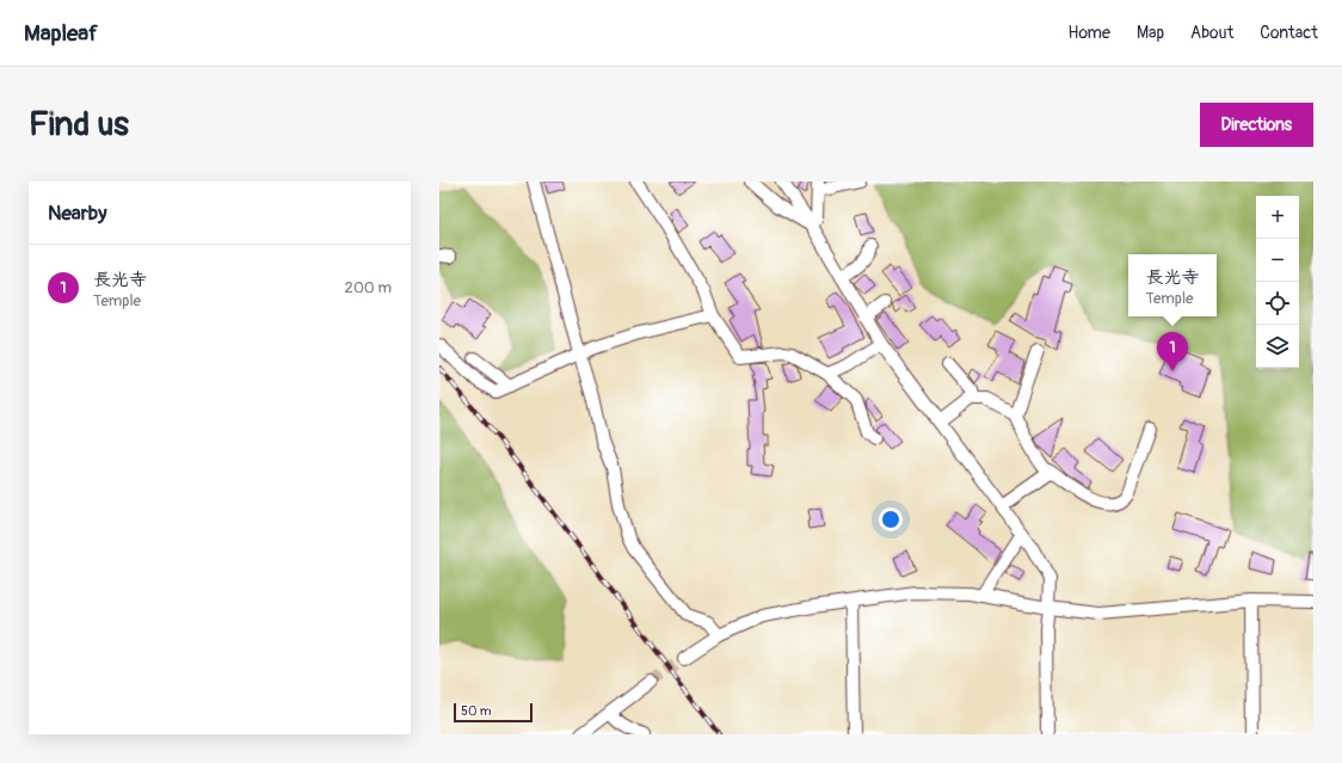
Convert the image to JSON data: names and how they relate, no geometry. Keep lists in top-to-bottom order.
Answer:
{
  "scale_bar": "50 m",
  "page": {
    "header": "Mapleaf",
    "nav": [
      "Home",
      "Map",
      "About",
      "Contact"
    ],
    "buttons": "Directions",
    "title": "Find us",
    "heading": "Nearby",
    "map_buttons": ["+", "−"],
    "list": [
      {
        "mark": "1",
        "name": "長光寺",
        "note": "Temple",
        "value": "200 m"
      }
    ],
    "popup": ["長光寺", "Temple"],
    "pins": "1",
    "scale": "50 m"
  }
}
